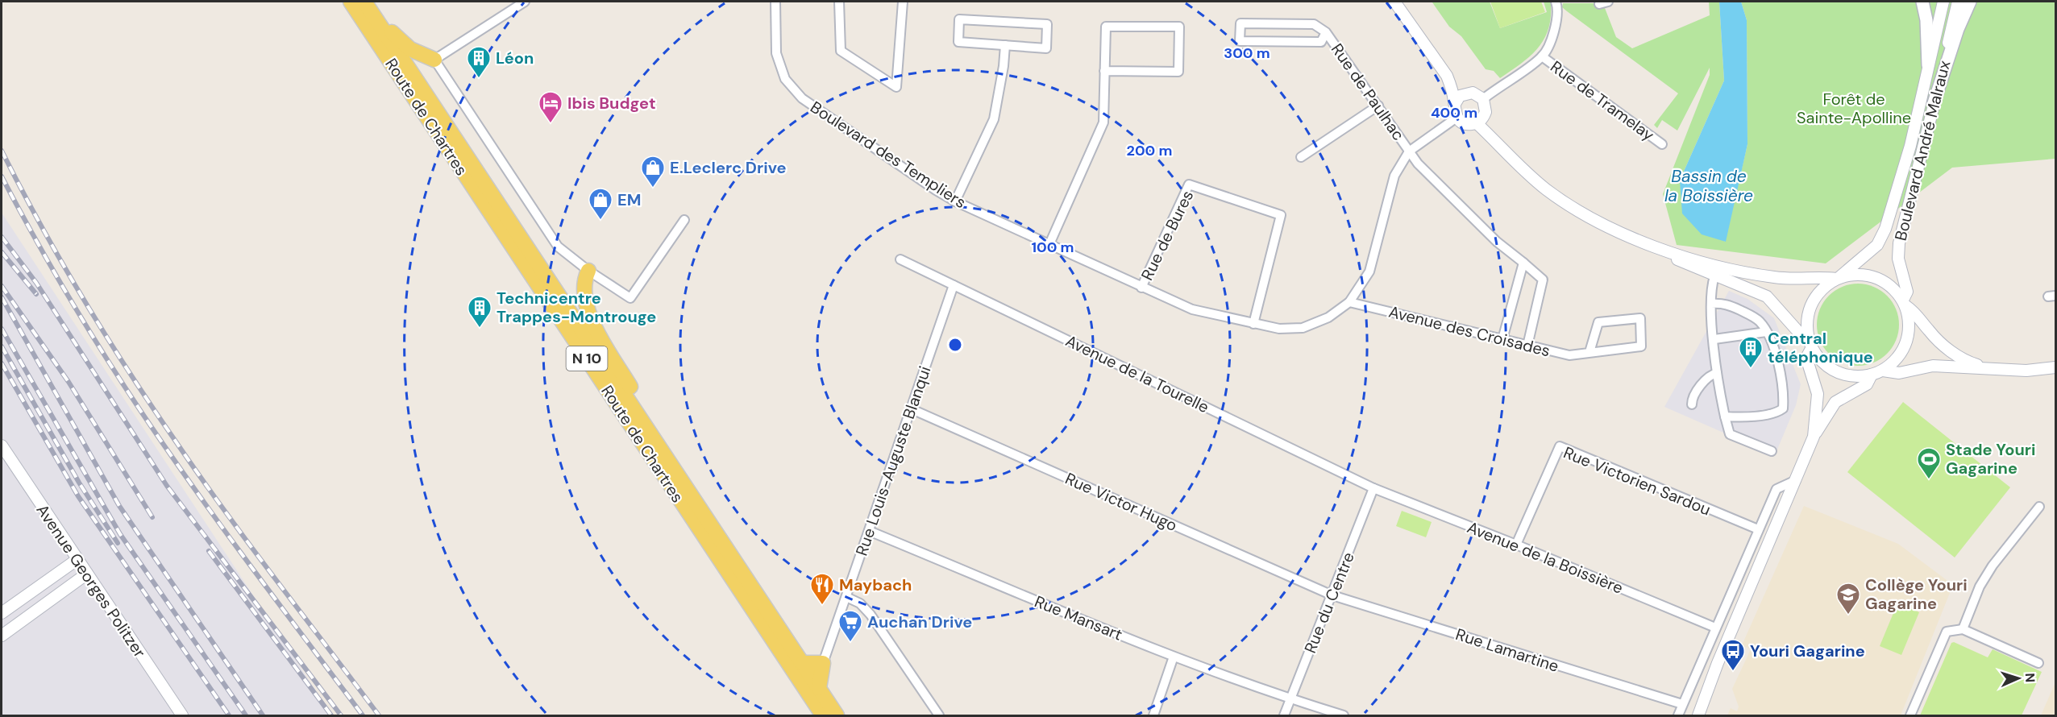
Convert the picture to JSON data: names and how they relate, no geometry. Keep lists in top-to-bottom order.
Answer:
{
  "streets": {
    "main road": ["Route de Chartres", "N 10"],
    "street": [
      "Rue de Paulhac",
      "Rue de Tramelay",
      "Boulevard André Malraux",
      "Boulevard des Templiers",
      "Rue de Bures",
      "Avenue des Croisades",
      "Avenue de la Tourelle",
      "Rue Louis-Auguste Blanqui",
      "Rue Victorien Sardou",
      "Rue Victor Hugo",
      "Avenue de la Boissière",
      "Avenue Georges Politzer",
      "Rue du Centre",
      "Rue Mansart",
      "Rue Lamartine"
    ]
  },
  "crossings": [
    ["Rue de Paulhac", "Boulevard des Templiers"],
    ["Rue de Paulhac", "Avenue des Croisades"],
    ["Boulevard des Templiers", "Rue de Bures"],
    ["Boulevard des Templiers", "Avenue des Croisades"],
    ["Avenue de la Tourelle", "Rue Louis-Auguste Blanqui"],
    ["Avenue de la Tourelle", "Avenue de la Boissière"],
    ["Avenue de la Tourelle", "Rue du Centre"],
    ["Rue Louis-Auguste Blanqui", "Rue Victor Hugo"],
    ["Rue Louis-Auguste Blanqui", "Rue Mansart"],
    ["Rue Victorien Sardou", "Avenue de la Boissière"],
    ["Rue Victor Hugo", "Rue du Centre"],
    ["Rue Victor Hugo", "Rue Lamartine"],
    ["Avenue de la Boissière", "Rue du Centre"],
    ["Rue du Centre", "Rue Mansart"],
    ["Rue du Centre", "Rue Lamartine"]
  ],
  "water": ["Bassin de la Boissière"],
  "parks": ["Forêt de Sainte-Apolline"],
  "places": {
    "building": ["Léon", "Technicentre Trappes-Montrouge", "Central téléphonique"],
    "hotel": ["Ibis Budget"],
    "shop": ["E.Leclerc Drive", "EM"],
    "sports": ["Stade Youri Gagarine"],
    "restaurant": ["Maybach"],
    "school or university": ["Collège Youri Gagarine"],
    "supermarket": ["Auchan Drive"],
    "bus stop": ["Youri Gagarine"]
  },
  "north": "right",
  "rings": [
    "300 m",
    "400 m",
    "200 m",
    "100 m"
  ]
}
